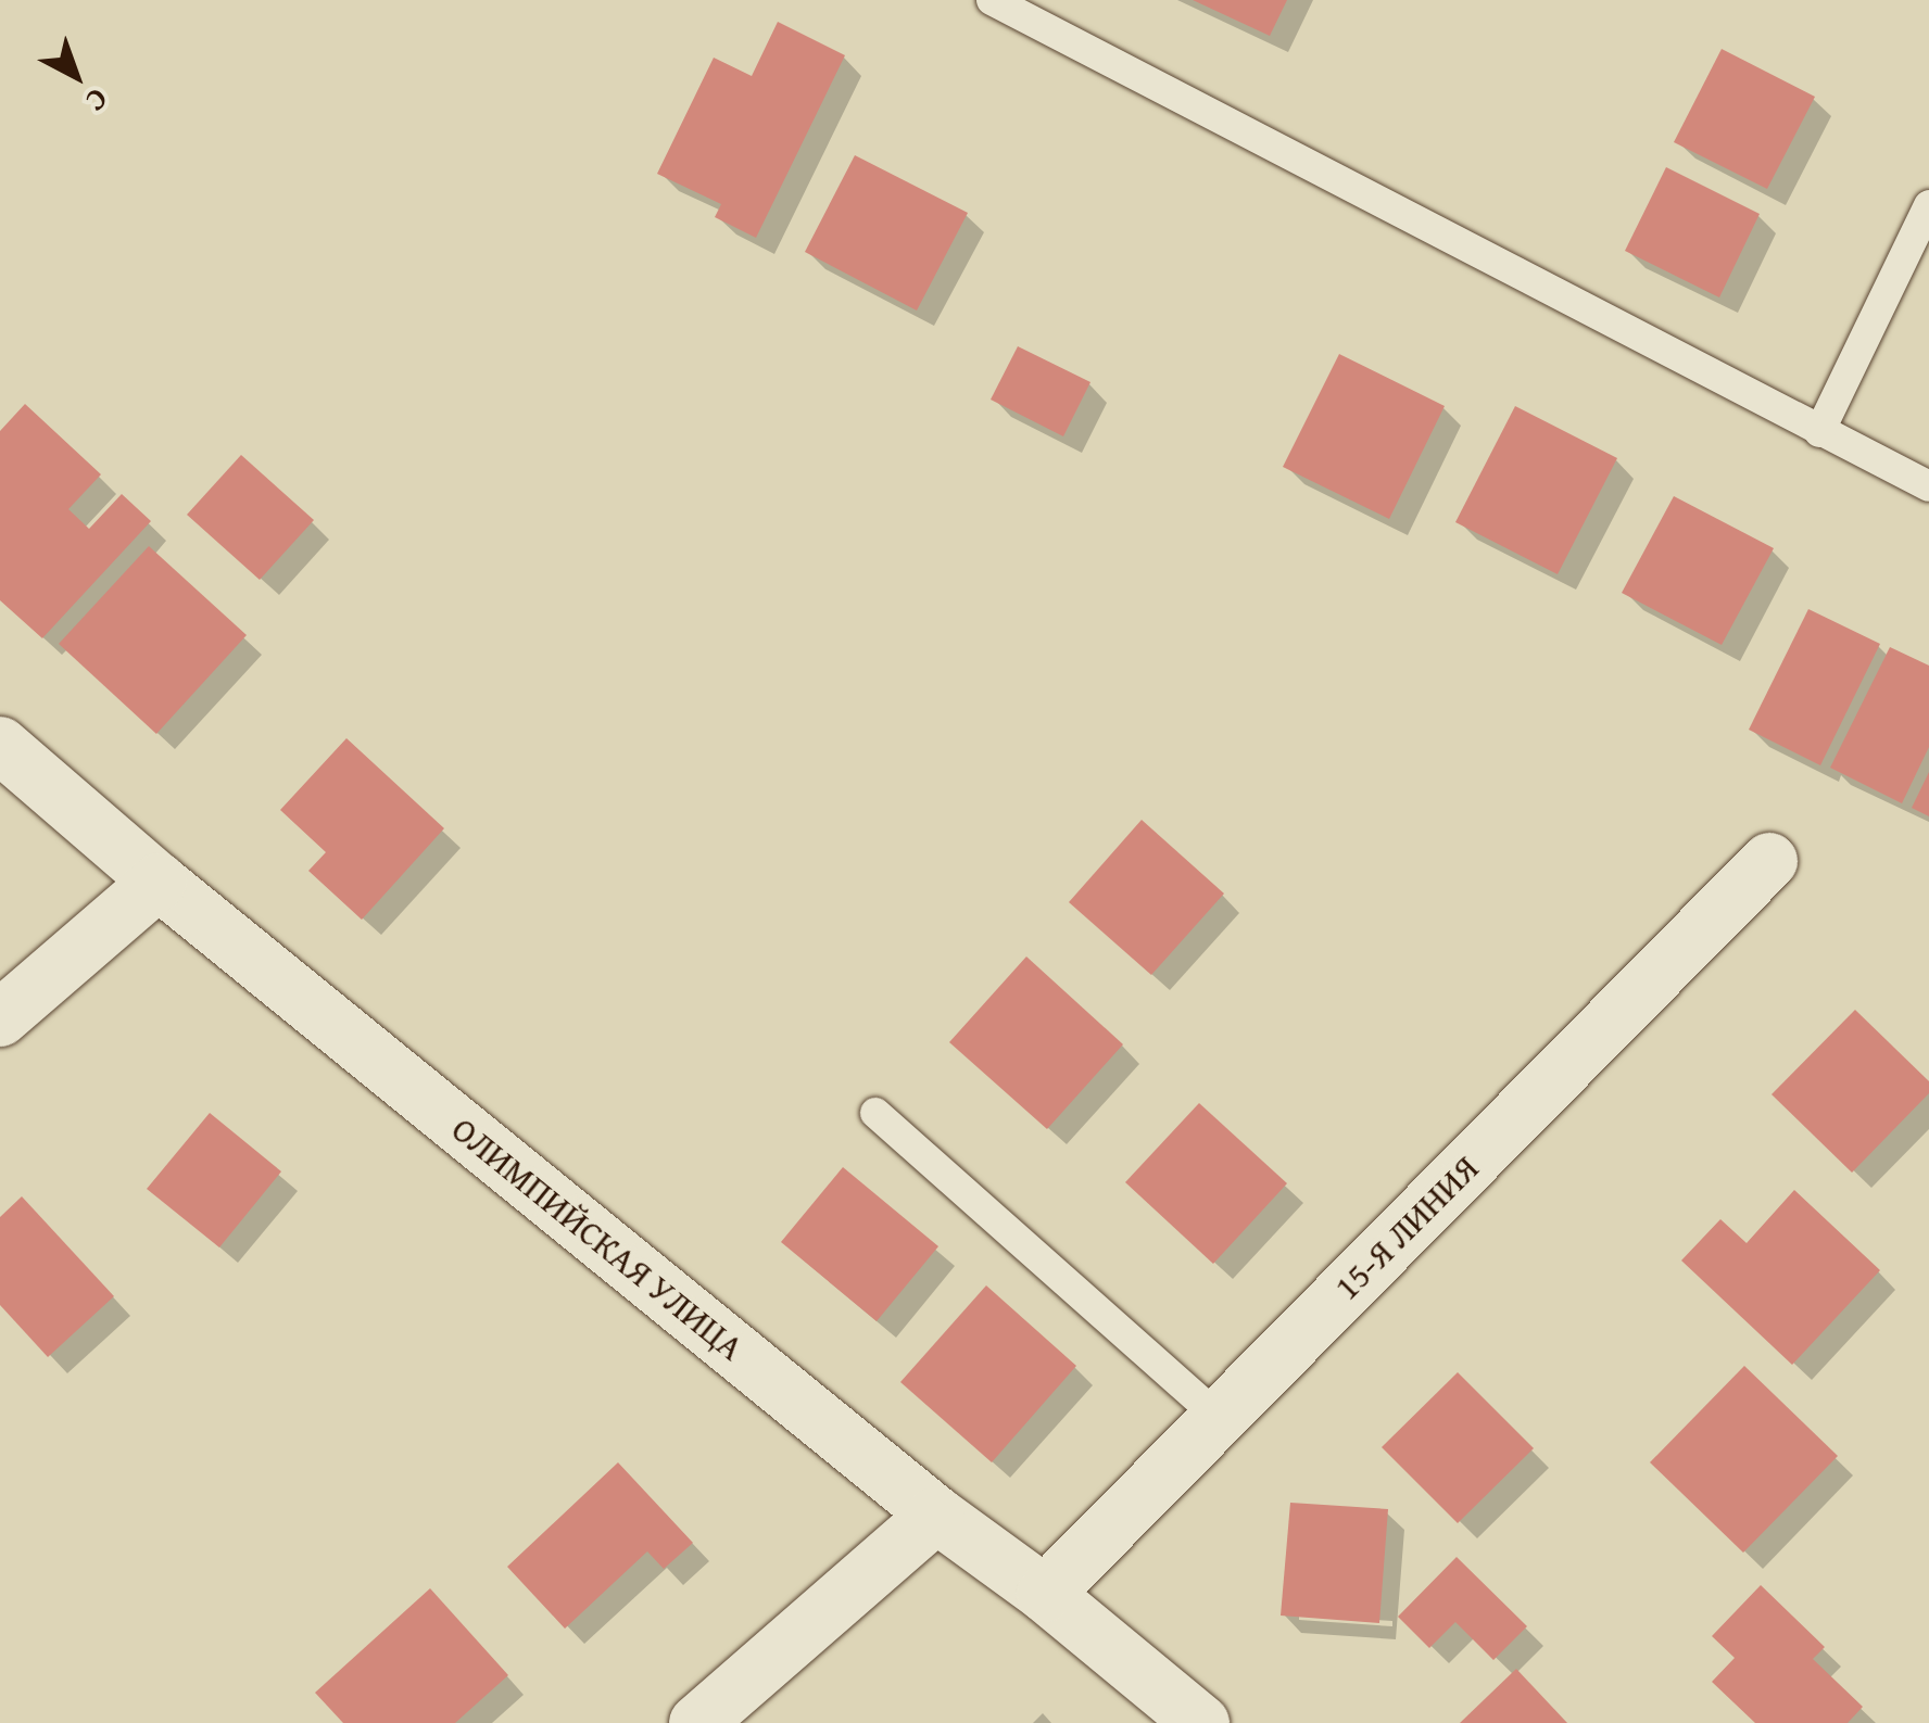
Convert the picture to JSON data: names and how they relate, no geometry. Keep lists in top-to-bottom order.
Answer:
{
  "streets": {
    "street": ["15-Я ЛИНИЯ", "ОЛИМПИЙСКАЯ УЛИЦА"]
  },
  "crossings": [
    ["15-Я ЛИНИЯ", "ОЛИМПИЙСКАЯ УЛИЦА"]
  ],
  "north": "bottom right"
}
